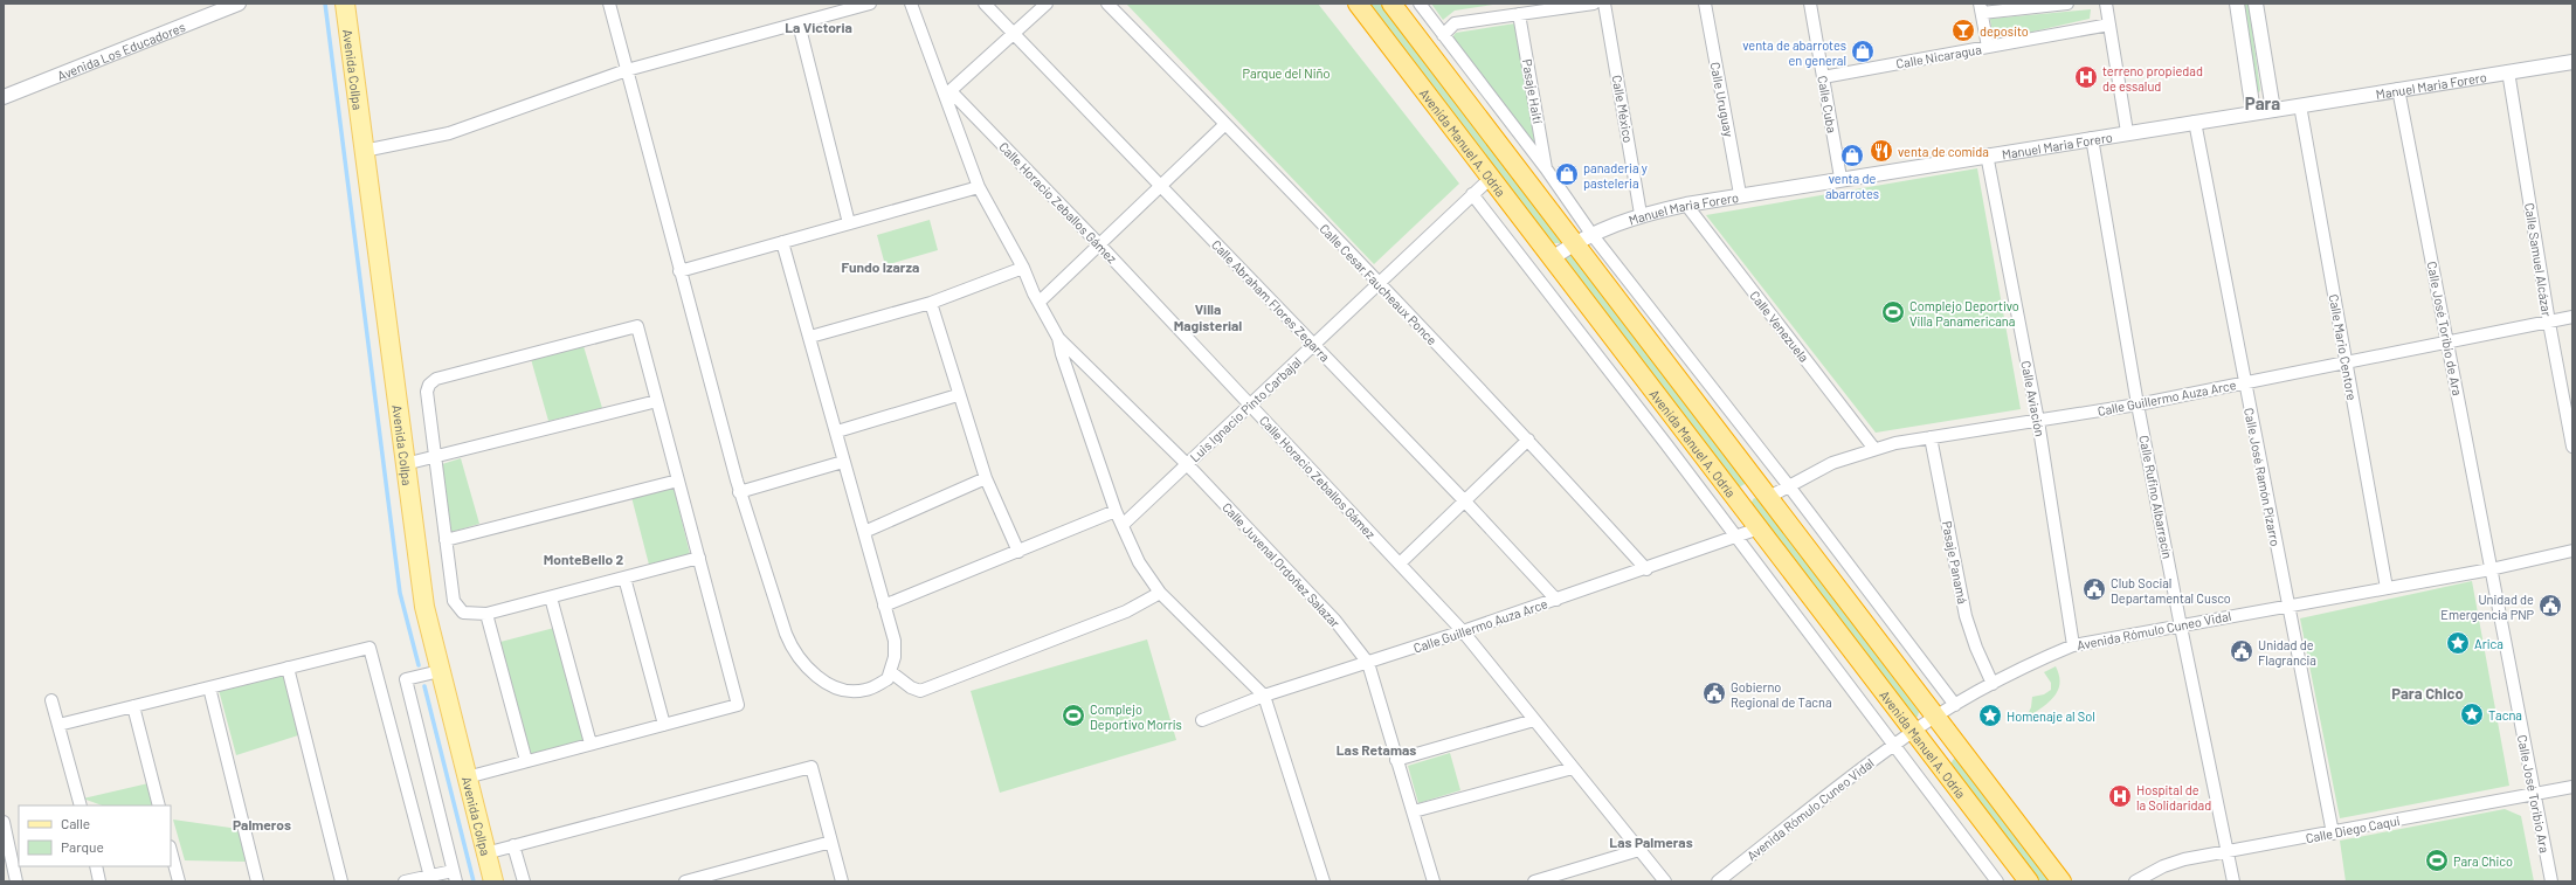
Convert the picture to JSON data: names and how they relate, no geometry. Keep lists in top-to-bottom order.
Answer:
{
  "streets": {
    "highway": ["Avenida Manuel A. Odría"],
    "main road": ["Avenida Collpa"],
    "street": [
      "Avenida Los Educadores",
      "Calle Nicaragua",
      "Manuel Maria Forero",
      "Pasaje Haití",
      "Calle Uruguay",
      "Calle Cuba",
      "Calle México",
      "Calle Horacio Zeballos Gámez",
      "Calle Samuel Alcázar",
      "Calle Cesar Faucheaux Ponce",
      "Calle Abraham Flores Zegarra",
      "Calle Venezuela",
      "Calle José Toribio de Ara",
      "Calle Mario Centore",
      "Calle Guillermo Auza Arce",
      "Calle Aviación",
      "Luis Ignacio Pinto Carbajal",
      "Calle José Ramón Pizarro",
      "Calle Rufino Albarracín",
      "Pasaje Panamá",
      "Calle Juvenal Ordoñez Salazar",
      "Avenida Rómulo Cuneo Vidal",
      "Calle José Toribio Ara",
      "Calle Diego Caqui"
    ]
  },
  "crossings": [
    ["Calle Nicaragua", "Calle Cuba"],
    ["Manuel Maria Forero", "Calle Uruguay"],
    ["Manuel Maria Forero", "Calle Cuba"],
    ["Manuel Maria Forero", "Calle México"],
    ["Manuel Maria Forero", "Avenida Manuel A. Odría"],
    ["Manuel Maria Forero", "Calle Samuel Alcázar"],
    ["Manuel Maria Forero", "Calle Venezuela"],
    ["Manuel Maria Forero", "Calle José Toribio de Ara"],
    ["Manuel Maria Forero", "Calle Mario Centore"],
    ["Manuel Maria Forero", "Calle Aviación"],
    ["Manuel Maria Forero", "Calle José Ramón Pizarro"],
    ["Manuel Maria Forero", "Calle Rufino Albarracín"],
    ["Avenida Manuel A. Odría", "Calle Guillermo Auza Arce"],
    ["Avenida Manuel A. Odría", "Luis Ignacio Pinto Carbajal"],
    ["Avenida Manuel A. Odría", "Avenida Rómulo Cuneo Vidal"],
    ["Calle Horacio Zeballos Gámez", "Calle Guillermo Auza Arce"],
    ["Calle Horacio Zeballos Gámez", "Luis Ignacio Pinto Carbajal"],
    ["Calle Horacio Zeballos Gámez", "Calle Juvenal Ordoñez Salazar"],
    ["Calle Samuel Alcázar", "Calle Guillermo Auza Arce"],
    ["Calle Cesar Faucheaux Ponce", "Calle Guillermo Auza Arce"],
    ["Calle Cesar Faucheaux Ponce", "Luis Ignacio Pinto Carbajal"],
    ["Calle Abraham Flores Zegarra", "Calle Guillermo Auza Arce"],
    ["Calle Abraham Flores Zegarra", "Luis Ignacio Pinto Carbajal"],
    ["Calle Venezuela", "Calle Guillermo Auza Arce"],
    ["Calle José Toribio de Ara", "Calle Guillermo Auza Arce"],
    ["Calle José Toribio de Ara", "Avenida Rómulo Cuneo Vidal"],
    ["Calle José Toribio de Ara", "Calle José Toribio Ara"],
    ["Calle Mario Centore", "Calle Guillermo Auza Arce"],
    ["Calle Mario Centore", "Avenida Rómulo Cuneo Vidal"],
    ["Calle Guillermo Auza Arce", "Calle Aviación"],
    ["Calle Guillermo Auza Arce", "Calle José Ramón Pizarro"],
    ["Calle Guillermo Auza Arce", "Calle Rufino Albarracín"],
    ["Calle Guillermo Auza Arce", "Pasaje Panamá"],
    ["Calle Guillermo Auza Arce", "Calle Juvenal Ordoñez Salazar"],
    ["Calle Aviación", "Avenida Rómulo Cuneo Vidal"],
    ["Luis Ignacio Pinto Carbajal", "Calle Juvenal Ordoñez Salazar"],
    ["Calle José Ramón Pizarro", "Avenida Rómulo Cuneo Vidal"],
    ["Calle José Ramón Pizarro", "Calle Diego Caqui"],
    ["Calle Rufino Albarracín", "Avenida Rómulo Cuneo Vidal"],
    ["Calle Rufino Albarracín", "Calle Diego Caqui"],
    ["Pasaje Panamá", "Avenida Rómulo Cuneo Vidal"],
    ["Avenida Rómulo Cuneo Vidal", "Calle José Toribio Ara"],
    ["Calle José Toribio Ara", "Calle Diego Caqui"]
  ],
  "districts": [
    "La Victoria",
    "Para",
    "Fundo Izarza",
    "Villa Magisterial",
    "MonteBello 2",
    "Para Chico",
    "Las Retamas",
    "Palmeros",
    "Las Palmeras"
  ],
  "parks": ["Parque del Niño"],
  "places": {
    "bar": ["deposito"],
    "shop": ["venta de abarrotes en general", "venta de abarrotes", "panaderia y pasteleria"],
    "hospital": ["terreno propiedad de essalud", "Hospital de la Solidaridad"],
    "restaurant": ["venta de comida"],
    "sports": ["Complejo Deportivo Villa Panamericana", "Complejo Deportivo Morris", "Para Chico"],
    "public building": [
      "Club Social Departamental Cusco",
      "Unidad de Emergencia PNP",
      "Unidad de Flagrancia",
      "Gobierno Regional de Tacna"
    ],
    "place": ["Arica", "Tacna", "Homenaje al Sol"]
  },
  "legend": ["Calle", "Parque"]
}
